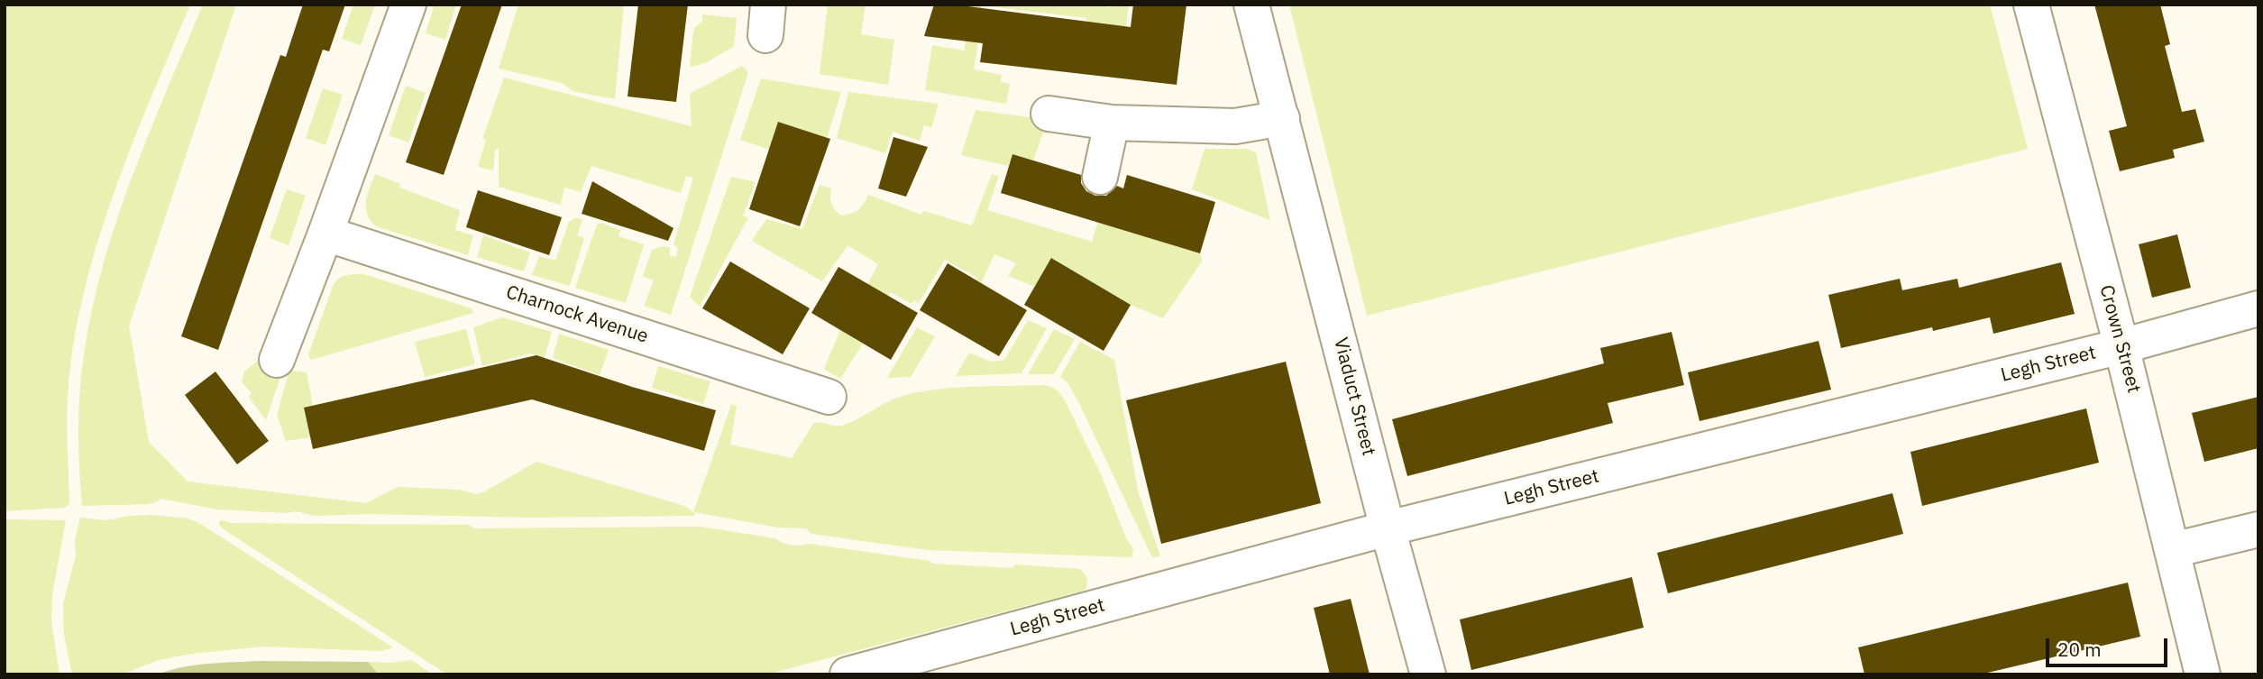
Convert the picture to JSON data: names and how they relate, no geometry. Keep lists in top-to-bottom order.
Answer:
{
  "streets": {
    "street": [
      "Charnock Avenue",
      "Crown Street",
      "Legh Street",
      "Viaduct Street"
    ]
  },
  "crossings": [
    ["Crown Street", "Legh Street"],
    ["Legh Street", "Viaduct Street"]
  ],
  "scale_bar": "20 m"
}
